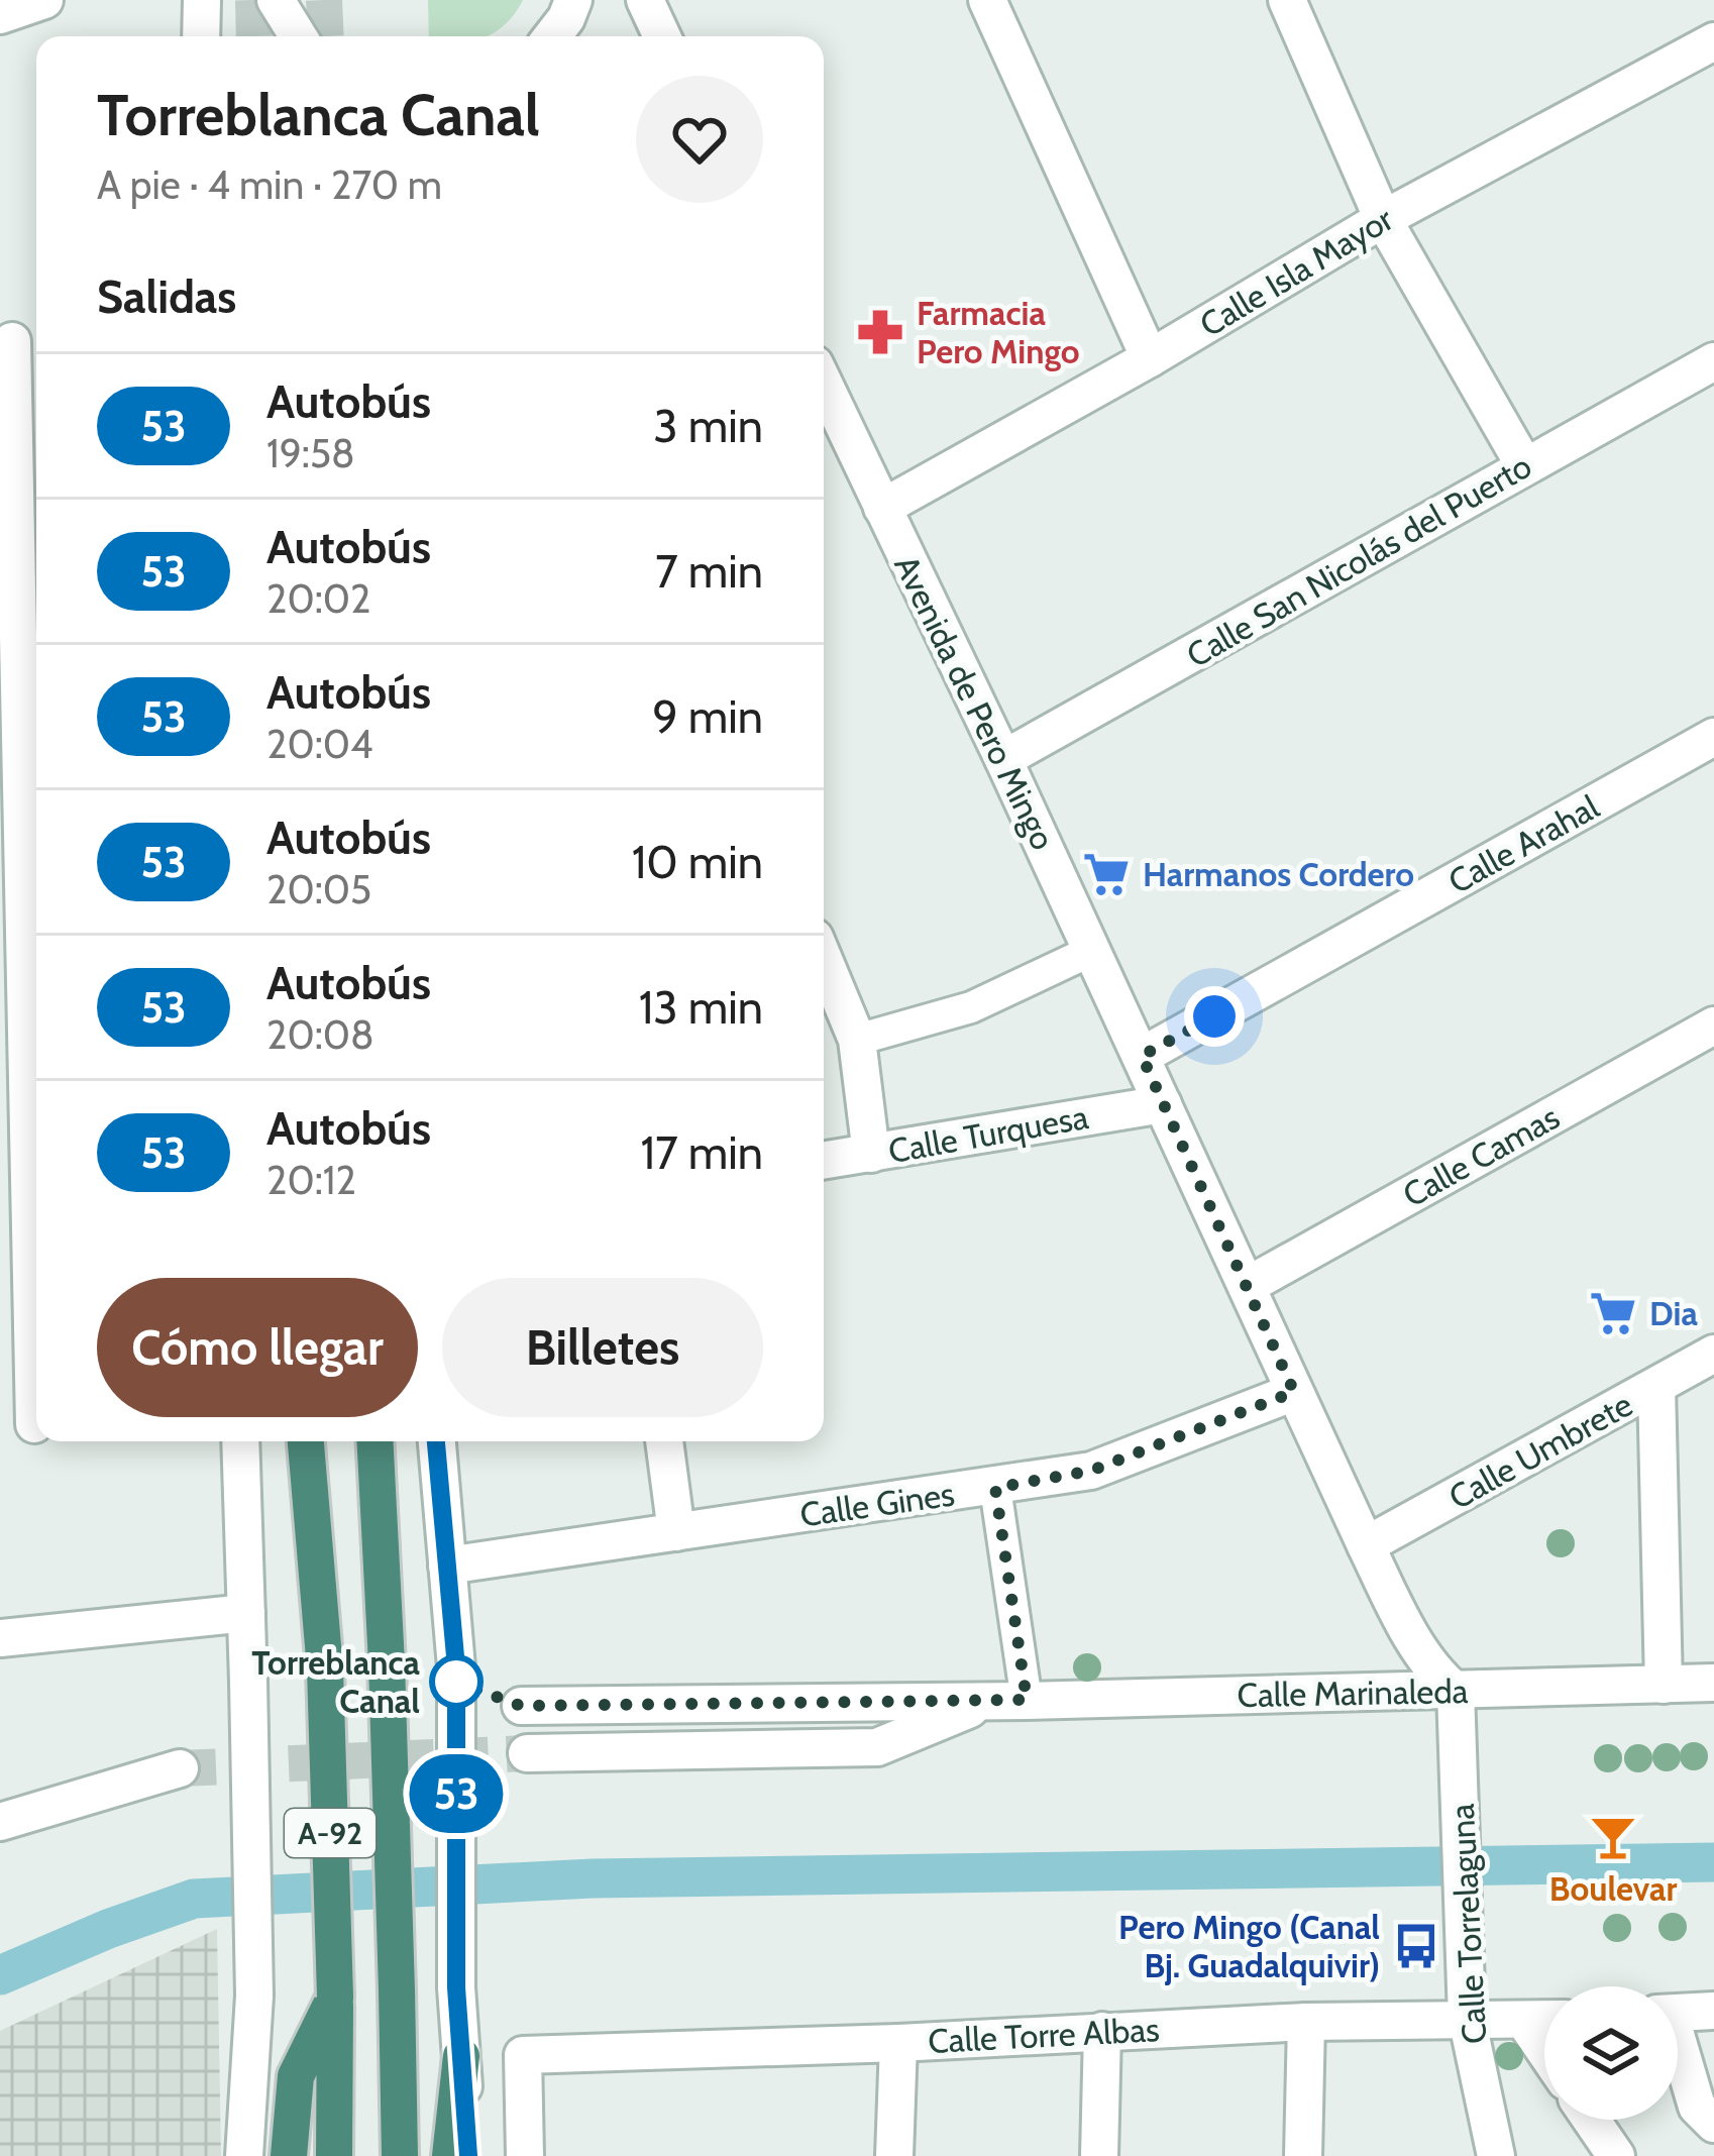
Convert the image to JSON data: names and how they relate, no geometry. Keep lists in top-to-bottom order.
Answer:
{
  "streets": {
    "highway": ["A-92"],
    "street": [
      "Calle Isla Mayor",
      "Calle San Nicolás del Puerto",
      "Avenida de Pero Mingo",
      "Calle Arahal",
      "Calle Turquesa",
      "Calle Camas",
      "Calle Umbrete",
      "Calle Gines",
      "Calle Marinaleda",
      "Calle Torrelaguna",
      "Calle Torre Albas"
    ]
  },
  "crossings": [
    ["Calle Isla Mayor", "Avenida de Pero Mingo"],
    ["Calle San Nicolás del Puerto", "Avenida de Pero Mingo"],
    ["Avenida de Pero Mingo", "Calle Arahal"],
    ["Avenida de Pero Mingo", "Calle Turquesa"],
    ["Avenida de Pero Mingo", "Calle Camas"],
    ["Avenida de Pero Mingo", "Calle Umbrete"],
    ["Avenida de Pero Mingo", "Calle Gines"],
    ["Avenida de Pero Mingo", "Calle Marinaleda"],
    ["Avenida de Pero Mingo", "Calle Torrelaguna"],
    ["Calle Marinaleda", "Calle Torrelaguna"],
    ["Calle Torrelaguna", "Calle Torre Albas"]
  ],
  "places": {
    "pharmacy": ["Farmacia Pero Mingo"],
    "supermarket": ["Harmanos Cordero", "Dia"],
    "other": ["Torreblanca Canal"],
    "bar": ["Boulevar"],
    "bus stop": ["Pero Mingo (Canal Bj. Guadalquivir)"]
  },
  "lines": ["bus line 53"],
  "page": {
    "on_map": "53",
    "heading": [
      ["Torreblanca Canal", "A pie · 4 min · 270 m"],
      "Salidas"
    ],
    "list": [
      {
        "mark": "53",
        "name": "Autobús",
        "note": "19:58",
        "value": "3 min"
      },
      {
        "mark": "53",
        "name": "Autobús",
        "note": "20:02",
        "value": "7 min"
      },
      {
        "mark": "53",
        "name": "Autobús",
        "note": "20:04",
        "value": "9 min"
      },
      {
        "mark": "53",
        "name": "Autobús",
        "note": "20:05",
        "value": "10 min"
      },
      {
        "mark": "53",
        "name": "Autobús",
        "note": "20:08",
        "value": "13 min"
      },
      {
        "mark": "53",
        "name": "Autobús",
        "note": "20:12",
        "value": "17 min"
      }
    ],
    "buttons": ["Cómo llegar", "Billetes"]
  }
}
